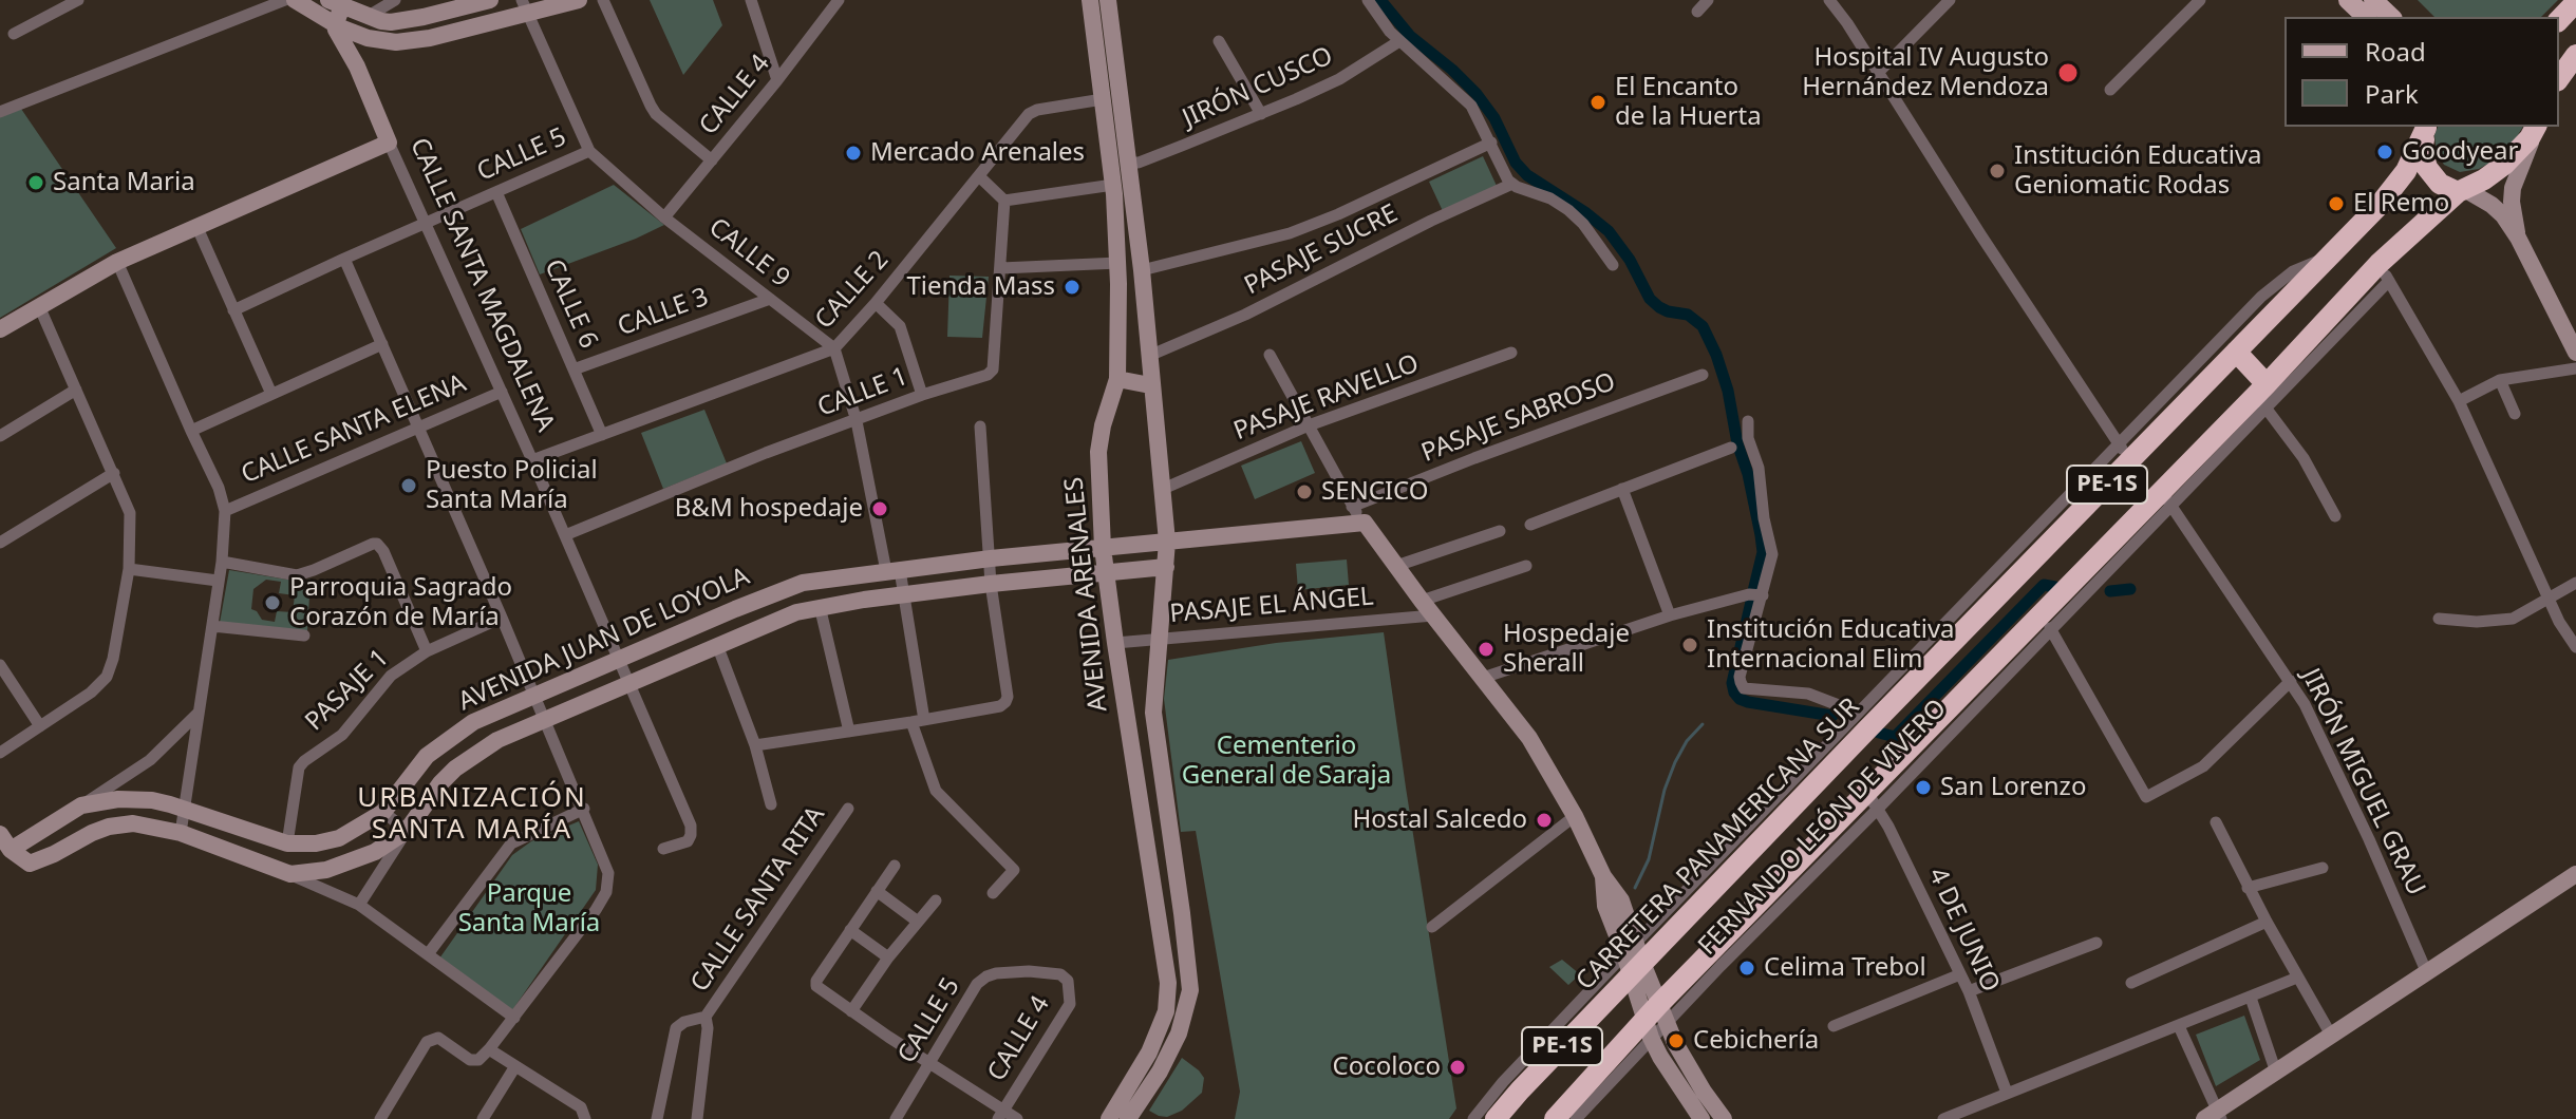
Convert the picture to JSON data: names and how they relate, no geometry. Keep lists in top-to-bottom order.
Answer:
{
  "streets": {
    "highway": ["PE-1S", "CARRETERA PANAMERICANA SUR"],
    "street": [
      "JIRÓN CUSCO",
      "CALLE 4",
      "CALLE 5",
      "PASAJE SUCRE",
      "CALLE 9",
      "CALLE SANTA MAGDALENA",
      "CALLE 2",
      "CALLE 6",
      "CALLE 3",
      "CALLE 1",
      "PASAJE RAVELLO",
      "PASAJE SABROSO",
      "CALLE SANTA ELENA",
      "AVENIDA ARENALES",
      "PASAJE EL ÁNGEL",
      "AVENIDA JUAN DE LOYOLA",
      "PASAJE 1",
      "JIRÓN MIGUEL GRAU",
      "CALLE SANTA RITA",
      "4 DE JUNIO"
    ]
  },
  "crossings": [
    ["CALLE 4", "CALLE 5"],
    ["CALLE 4", "CALLE 9"],
    ["CALLE 5", "CALLE 9"],
    ["CALLE 5", "CALLE SANTA MAGDALENA"],
    ["CALLE 5", "CALLE 6"],
    ["CALLE 9", "CALLE 2"],
    ["CALLE 9", "CALLE 3"],
    ["CALLE SANTA MAGDALENA", "CALLE 2"],
    ["CALLE SANTA MAGDALENA", "CALLE 1"],
    ["CALLE SANTA MAGDALENA", "CALLE SANTA ELENA"],
    ["CALLE SANTA MAGDALENA", "AVENIDA JUAN DE LOYOLA"],
    ["CALLE 2", "CALLE 6"],
    ["CALLE 2", "AVENIDA ARENALES"],
    ["CALLE 6", "CALLE 3"],
    ["PE-1S", "JIRÓN MIGUEL GRAU"],
    ["PE-1S", "4 DE JUNIO"],
    ["AVENIDA ARENALES", "PASAJE EL ÁNGEL"],
    ["AVENIDA ARENALES", "AVENIDA JUAN DE LOYOLA"],
    ["AVENIDA JUAN DE LOYOLA", "PASAJE 1"],
    ["AVENIDA JUAN DE LOYOLA", "CALLE SANTA RITA"]
  ],
  "districts": ["URBANIZACIÓN SANTA MARÍA"],
  "parks": ["Cementerio General de Saraja", "Parque Santa María"],
  "places": [
    "Hospital IV Augusto Hernández Mendoza",
    "El Encanto de la Huerta",
    "Goodyear",
    "Mercado Arenales",
    "Institución Educativa Geniomatic Rodas",
    "Santa Maria",
    "El Remo",
    "Tienda Mass",
    "Puesto Policial Santa María",
    "SENCICO",
    "B&M hospedaje",
    "Parroquia Sagrado Corazón de María",
    "Institución Educativa Internacional Elim",
    "Hospedaje Sherall",
    "San Lorenzo",
    "Hostal Salcedo",
    "Celima Trebol",
    "Cebichería",
    "Cocoloco"
  ],
  "legend": ["Road", "Park"]
}
